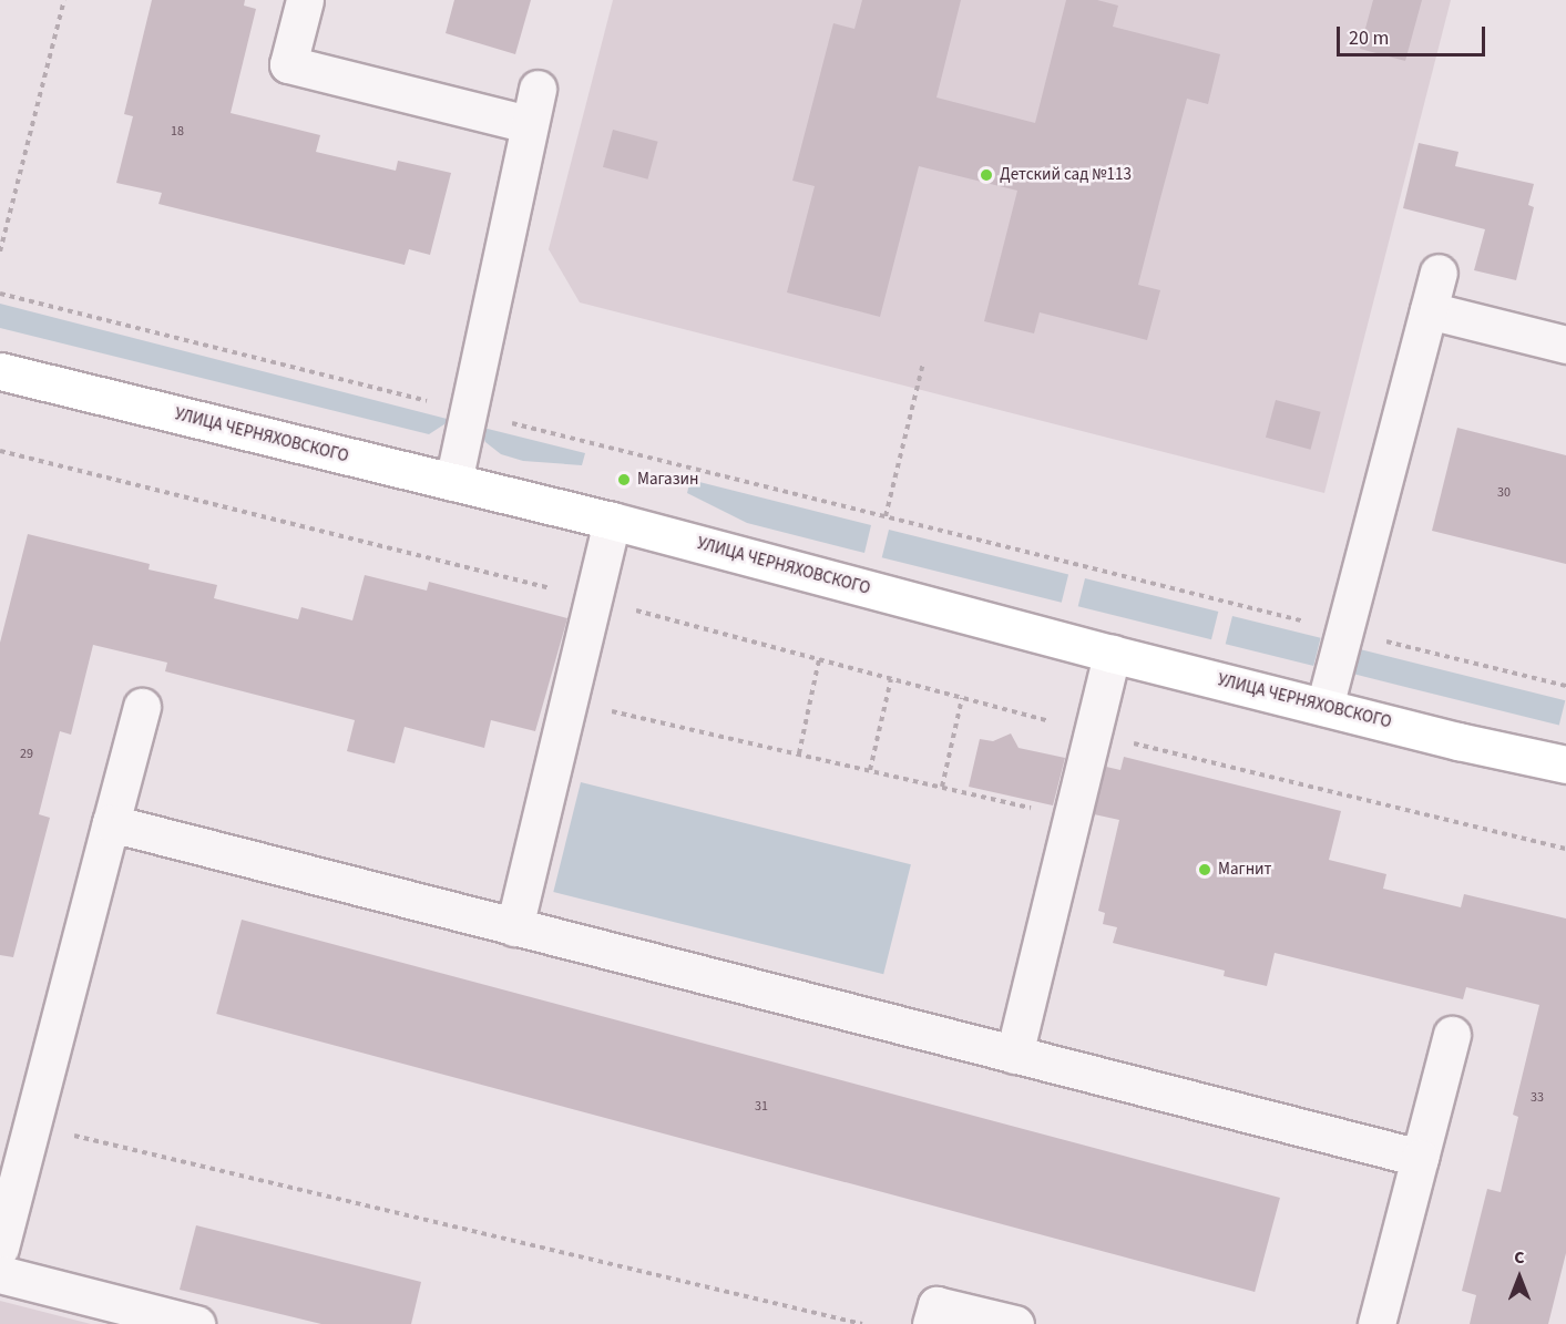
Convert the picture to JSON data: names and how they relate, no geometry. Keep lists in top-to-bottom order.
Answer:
{
  "streets": {
    "main road": ["УЛИЦА ЧЕРНЯХОВСКОГО"]
  },
  "places": ["Детский сад №113", "Магазин", "Магнит"],
  "house_numbers": [
    "18",
    "30",
    "29",
    "33",
    "31"
  ],
  "scale_bar": "20 m",
  "north": "top"
}
